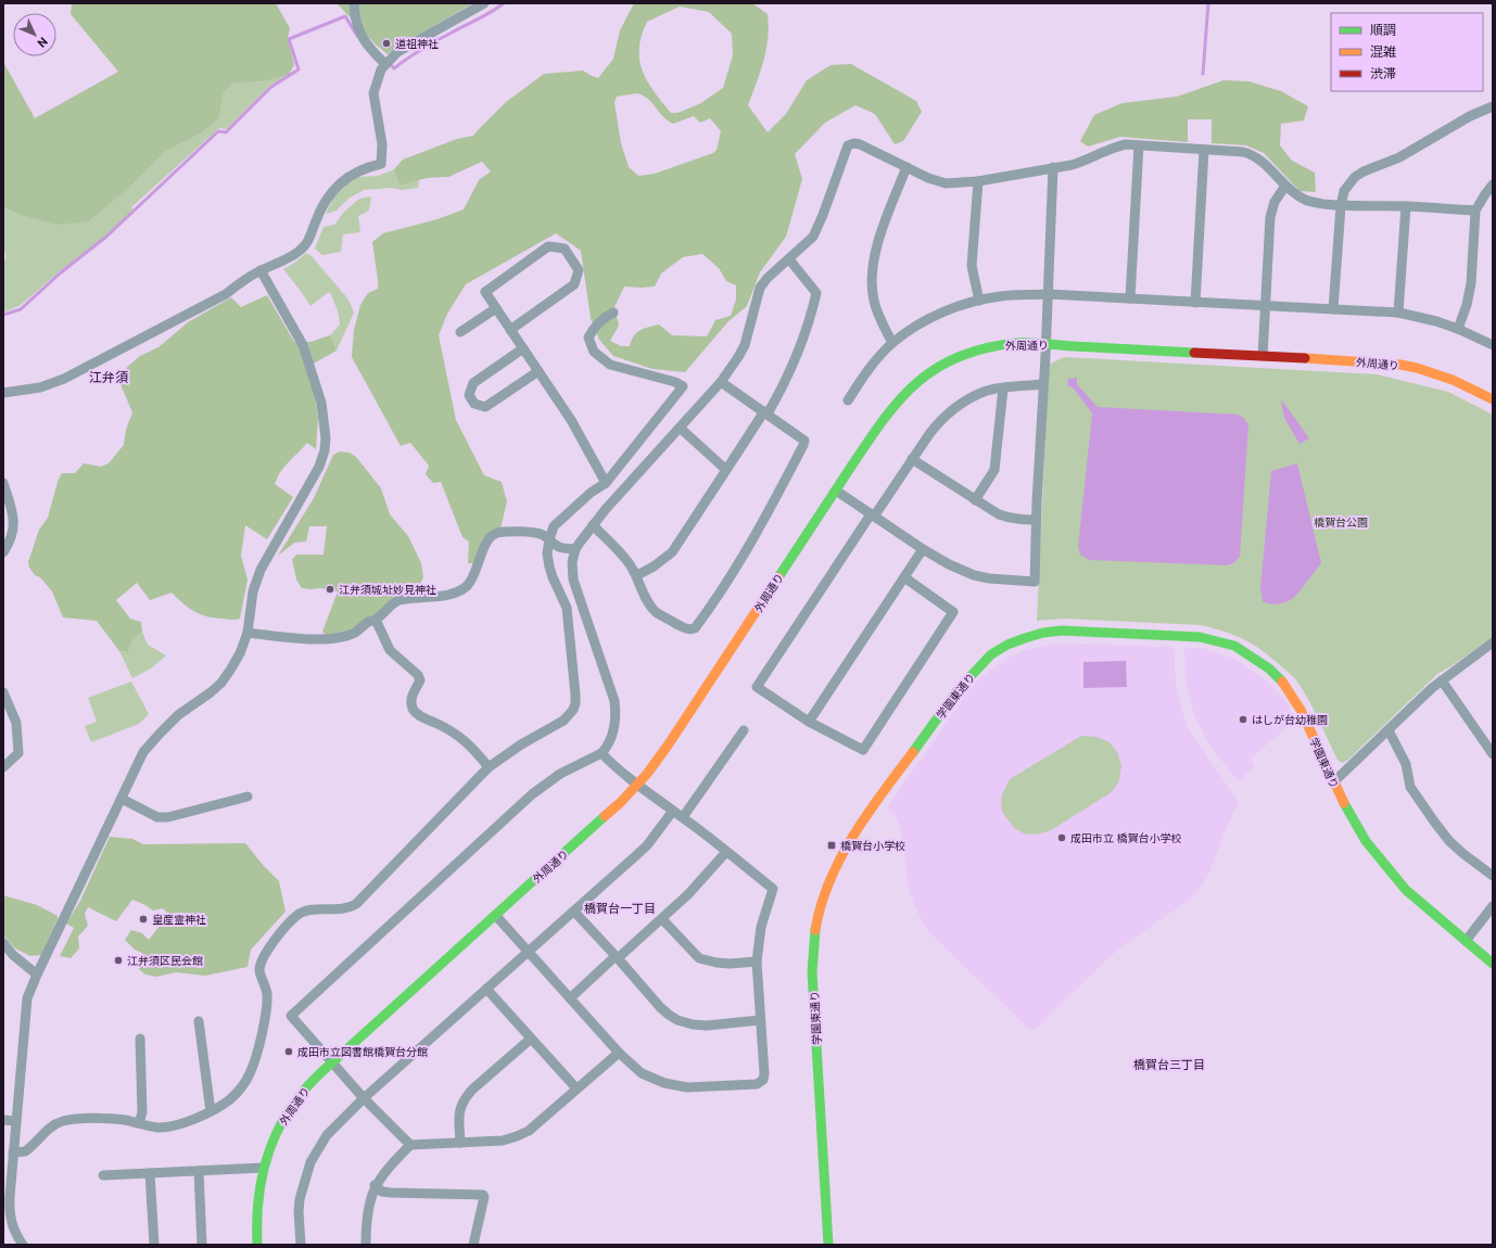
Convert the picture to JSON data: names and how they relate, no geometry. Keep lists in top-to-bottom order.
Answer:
{
  "streets": {
    "street": ["外周通り", "学園東通り"]
  },
  "districts": ["江弁須", "橋賀台一丁目", "橋賀台三丁目"],
  "parks": ["橋賀台公園"],
  "places": {
    "other": [
      "道祖神社",
      "江弁須城址妙見神社",
      "はしが台幼稚園",
      "成田市立 橋賀台小学校",
      "皇産霊神社",
      "江弁須区民会館",
      "成田市立図書館橋賀台分館"
    ],
    "transit": ["橋賀台小学校"]
  },
  "legend": ["順調", "混雑", "渋滞"],
  "north": "bottom right"
}
